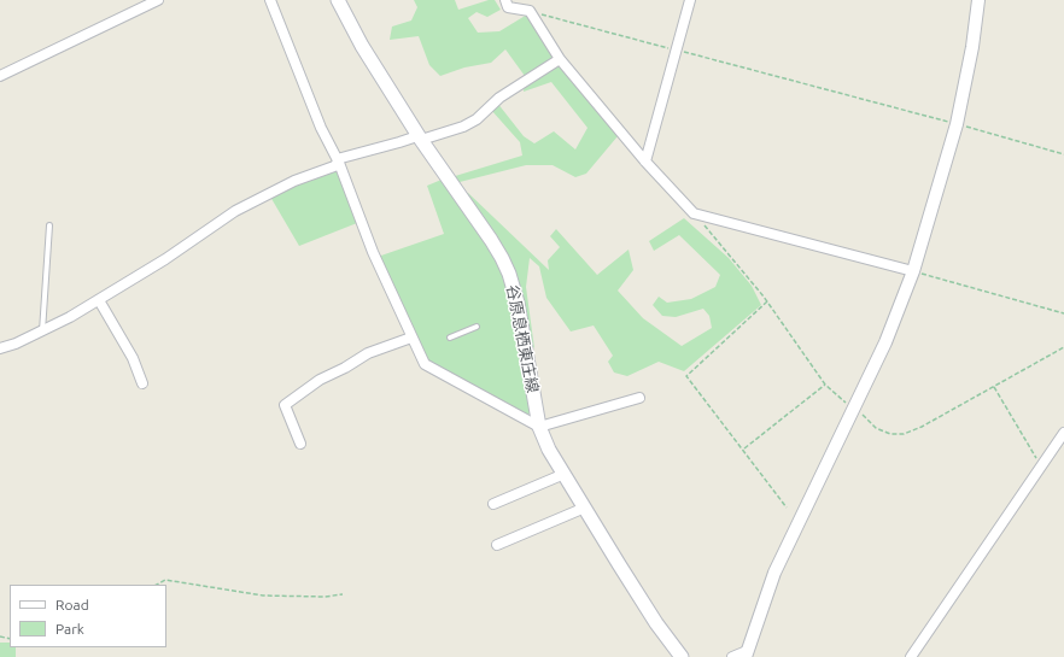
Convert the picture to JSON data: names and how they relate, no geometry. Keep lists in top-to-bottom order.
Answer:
{
  "streets": {
    "main road": ["谷原息栖東庄線"]
  },
  "legend": ["Road", "Park"]
}
